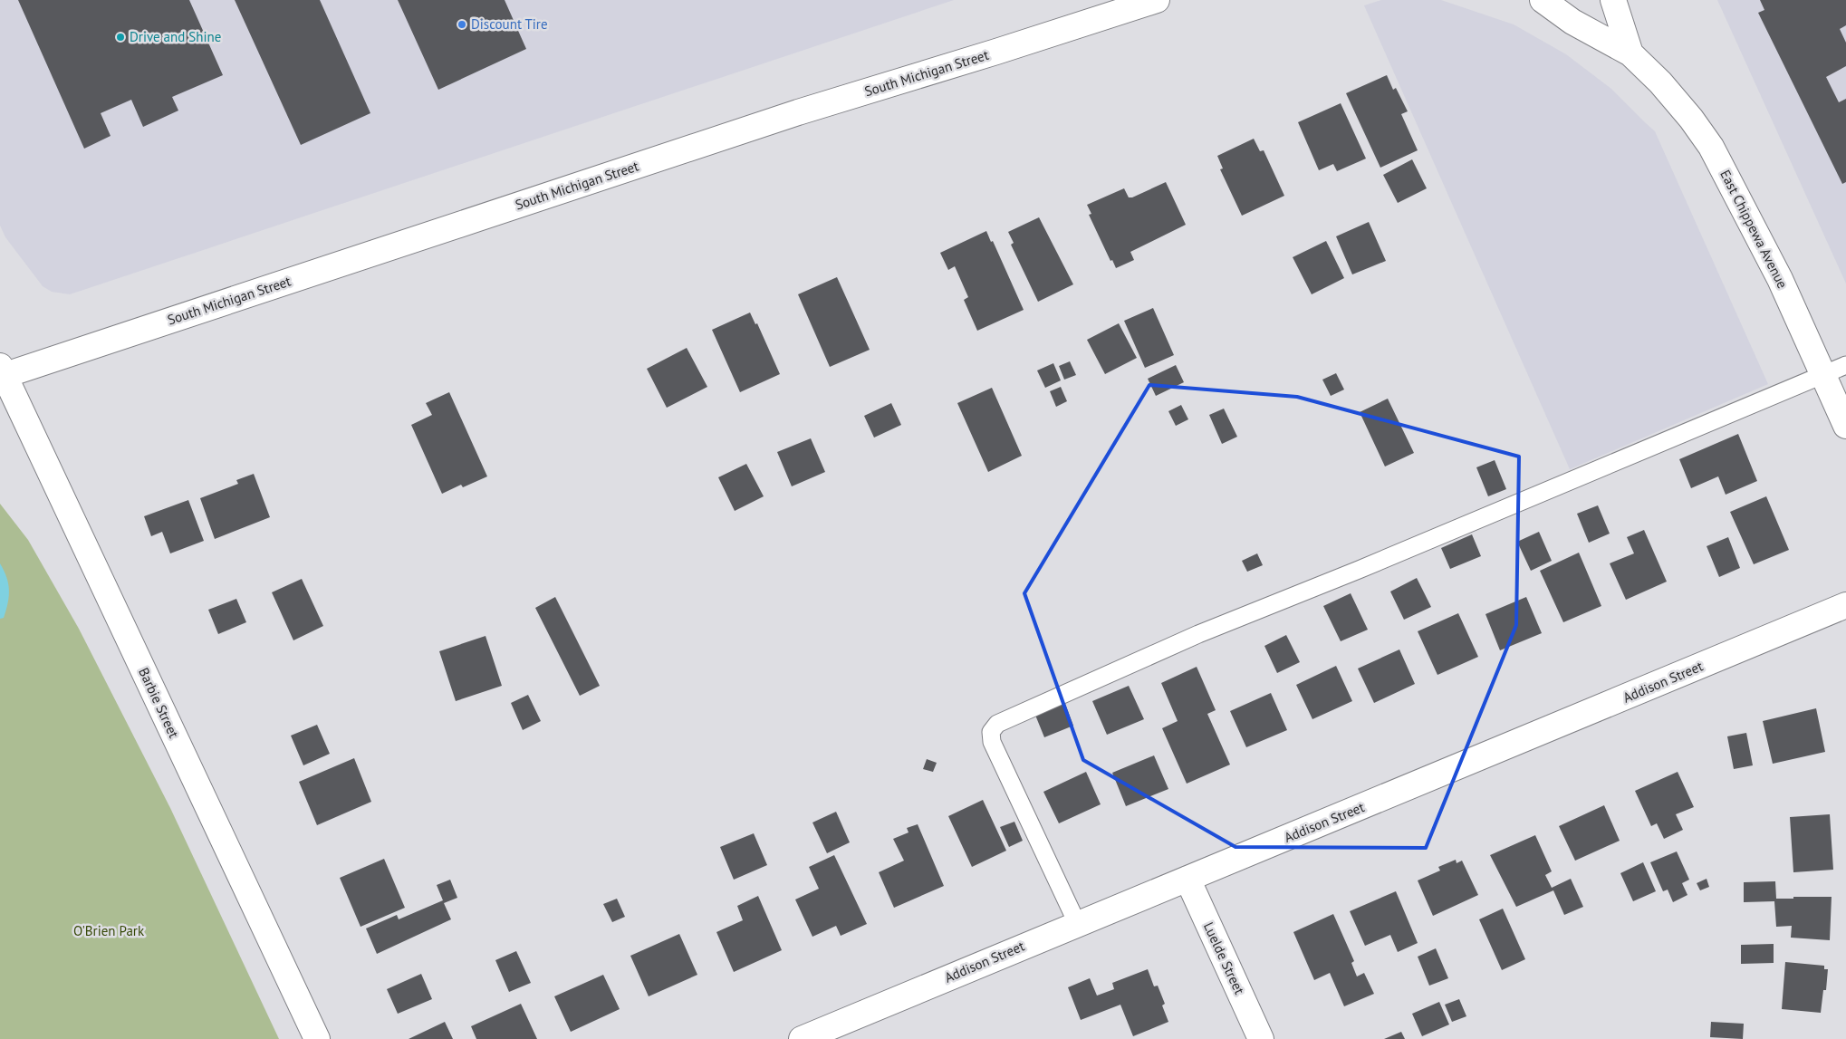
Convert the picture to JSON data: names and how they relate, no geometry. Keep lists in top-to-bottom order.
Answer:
{
  "streets": {
    "street": [
      "South Michigan Street",
      "East Chippewa Avenue",
      "Addison Street",
      "Barbie Street",
      "Luelde Street"
    ]
  },
  "crossings": [
    ["South Michigan Street", "Barbie Street"],
    ["Addison Street", "Luelde Street"]
  ],
  "parks": ["O'Brien Park"],
  "places": ["Discount Tire", "Drive and Shine"]
}
